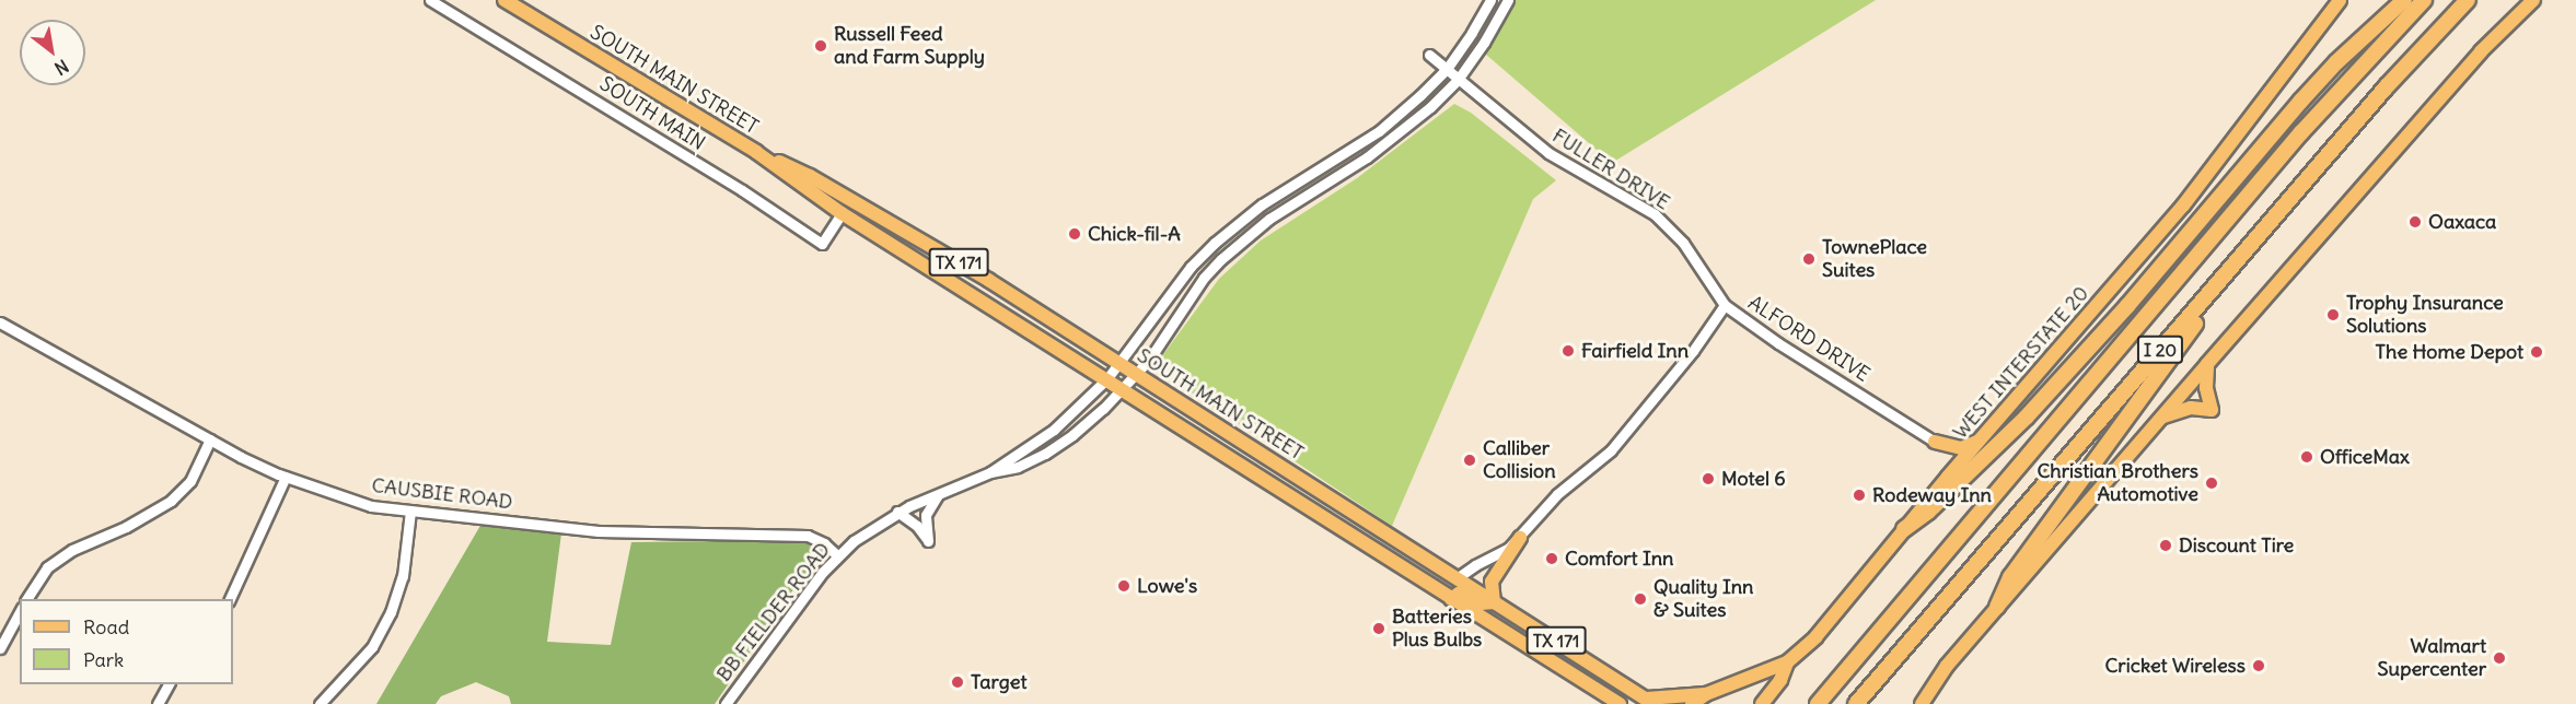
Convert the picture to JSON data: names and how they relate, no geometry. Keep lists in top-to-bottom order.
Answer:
{
  "streets": {
    "highway": ["I 20"],
    "main road": ["SOUTH MAIN STREET", "TX 171", "WEST INTERSTATE 20"],
    "street": [
      "SOUTH MAIN",
      "FULLER DRIVE",
      "ALFORD DRIVE",
      "CAUSBIE ROAD",
      "BB FIELDER ROAD"
    ]
  },
  "crossings": [
    ["SOUTH MAIN STREET", "SOUTH MAIN"],
    ["SOUTH MAIN STREET", "ALFORD DRIVE"],
    ["FULLER DRIVE", "ALFORD DRIVE"],
    ["CAUSBIE ROAD", "BB FIELDER ROAD"]
  ],
  "places": [
    "Russell Feed and Farm Supply",
    "Oaxaca",
    "Chick-fil-A",
    "TownePlace Suites",
    "Trophy Insurance Solutions",
    "Fairfield Inn",
    "The Home Depot",
    "OfficeMax",
    "Calliber Collision",
    "Motel 6",
    "Christian Brothers Automotive",
    "Rodeway Inn",
    "Discount Tire",
    "Comfort Inn",
    "Lowe's",
    "Quality Inn & Suites",
    "Batteries Plus Bulbs",
    "Walmart Supercenter",
    "Cricket Wireless",
    "Target"
  ],
  "legend": ["Road", "Park"],
  "north": "bottom right"
}
